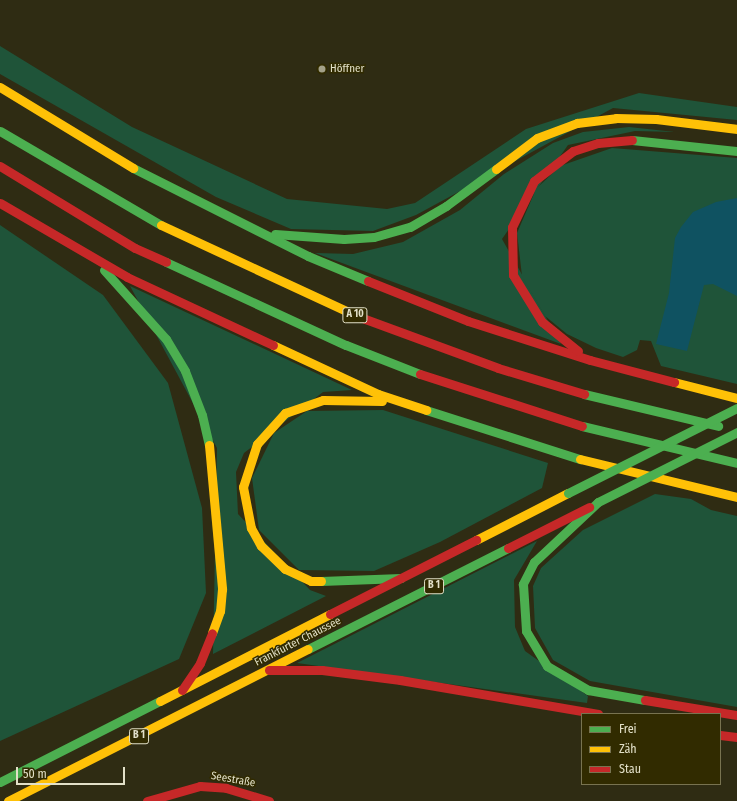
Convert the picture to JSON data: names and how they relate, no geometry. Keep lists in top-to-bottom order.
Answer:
{
  "streets": {
    "main road": [
      "A 10",
      "B 1",
      "Frankfurter Chaussee",
      "Seestraße"
    ]
  },
  "crossings": [
    ["A 10", "B 1"],
    ["B 1", "Frankfurter Chaussee"]
  ],
  "places": ["Höffner"],
  "legend": ["Frei", "Zäh", "Stau"],
  "scale_bar": "50 m"
}
